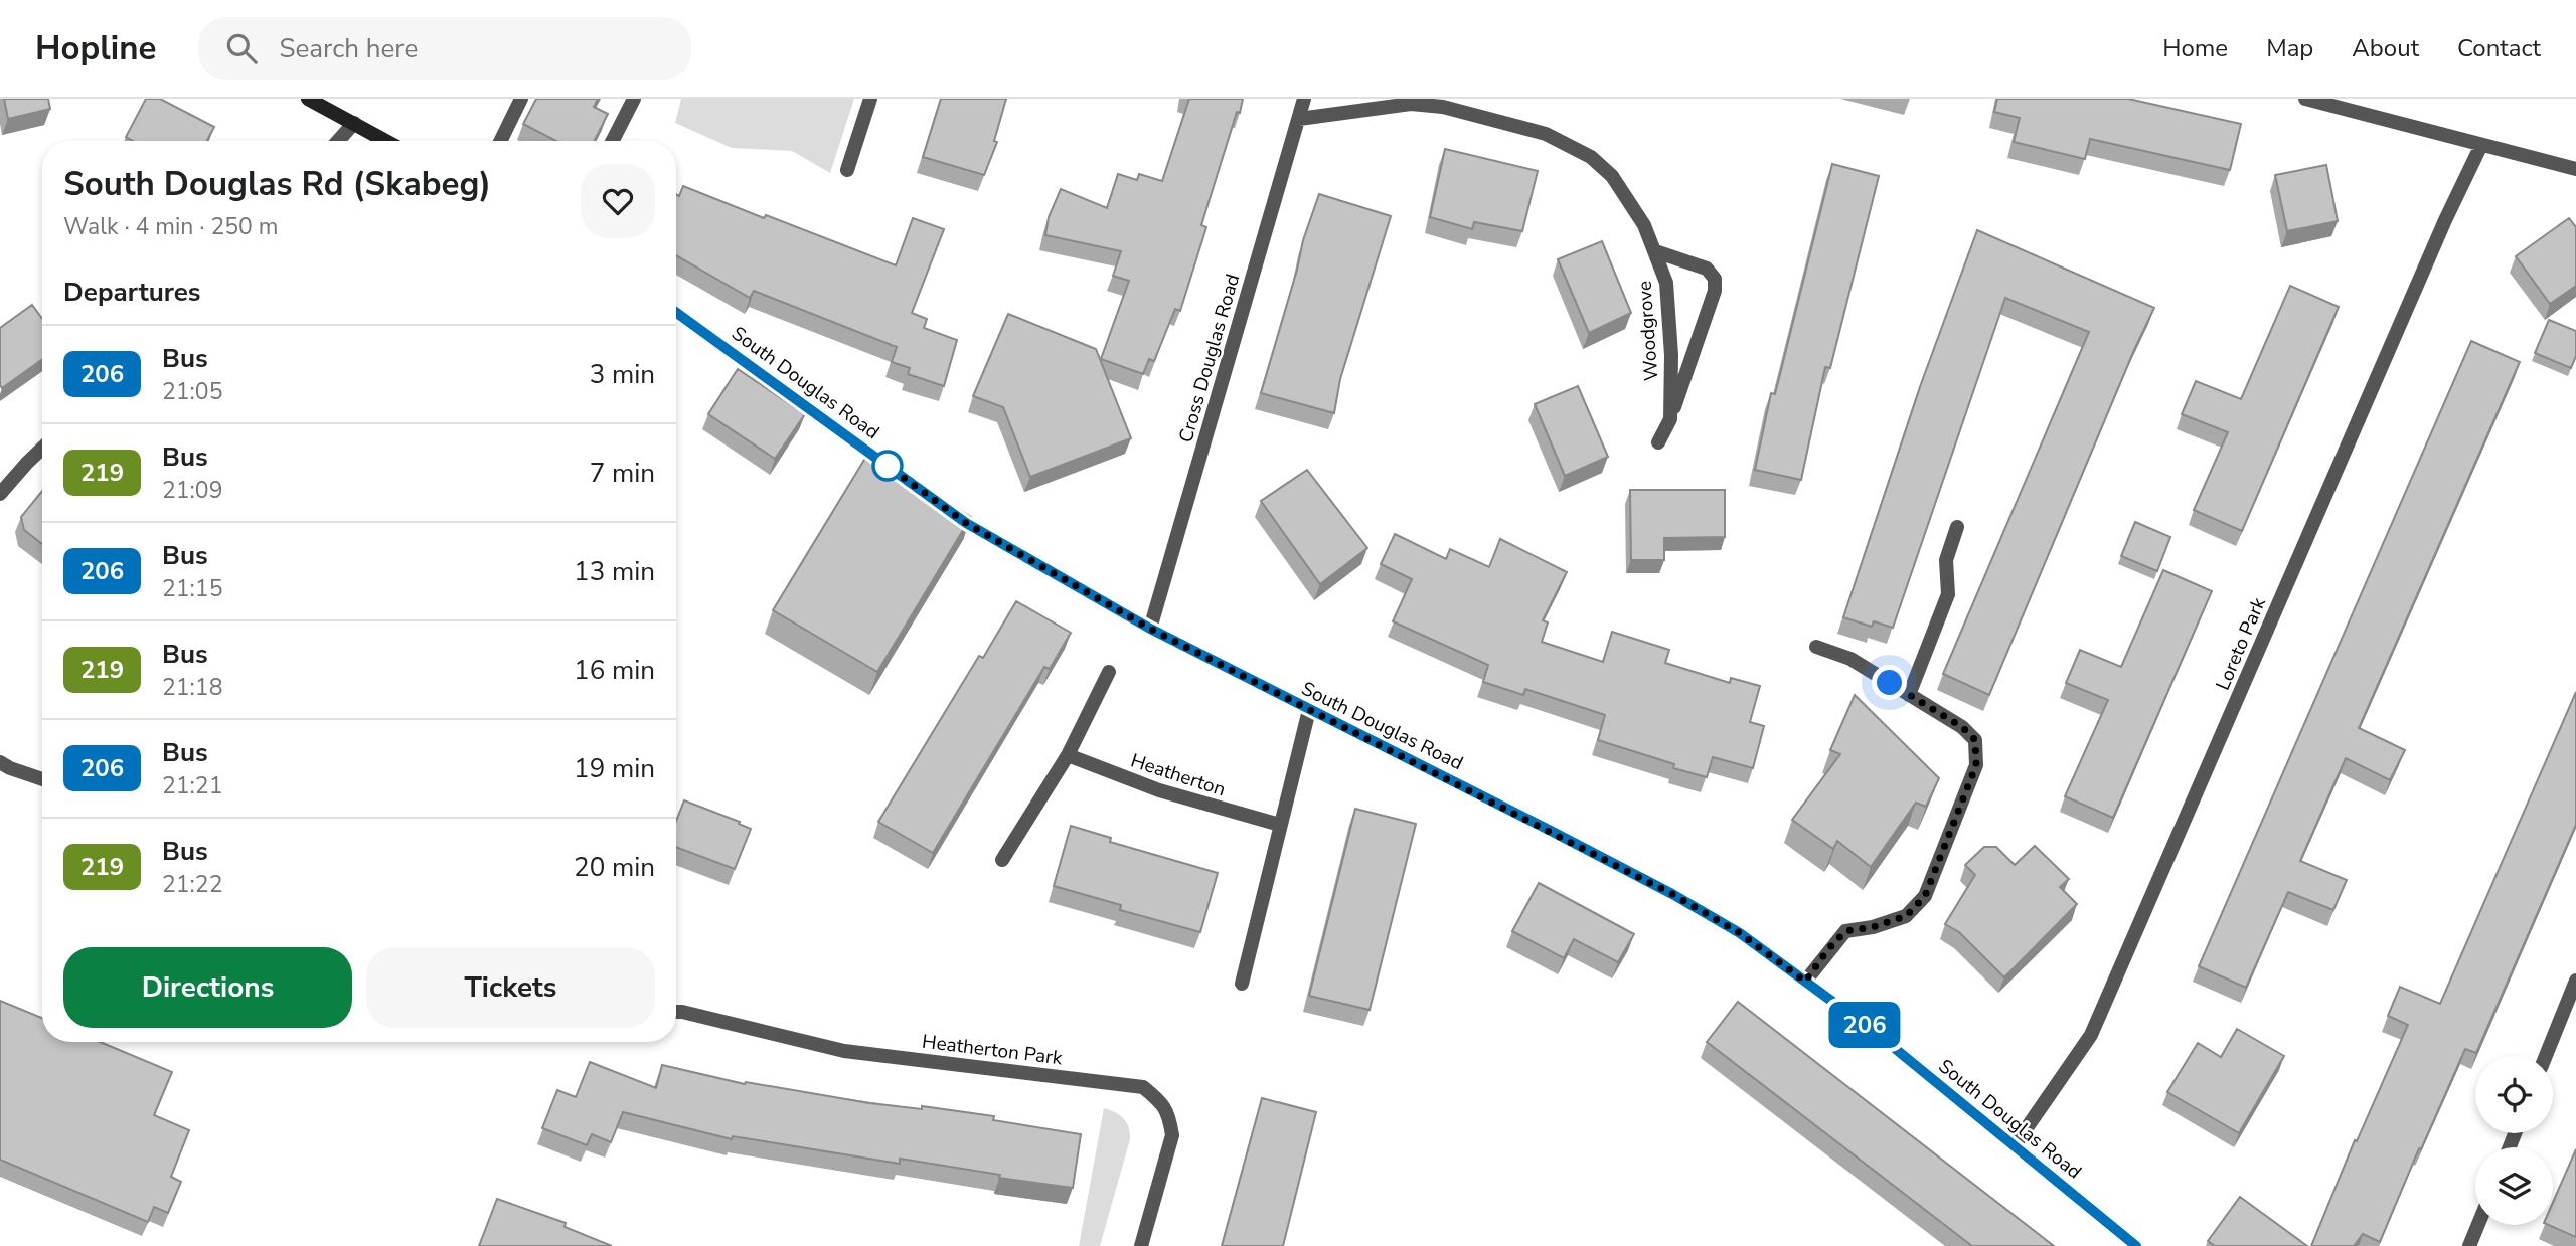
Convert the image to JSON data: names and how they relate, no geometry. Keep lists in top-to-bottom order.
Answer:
{
  "streets": {
    "main road": ["South Douglas Road"],
    "street": [
      "Woodgrove",
      "Cross Douglas Road",
      "Loreto Park",
      "Heatherton",
      "Heatherton Park"
    ]
  },
  "crossings": [
    ["Woodgrove", "Cross Douglas Road"],
    ["Cross Douglas Road", "South Douglas Road"],
    ["South Douglas Road", "Loreto Park"]
  ],
  "lines": ["bus line 206"],
  "page": {
    "header": "Hopline",
    "search": "Search here",
    "nav": [
      "Home",
      "Map",
      "About",
      "Contact"
    ],
    "on_map": "206",
    "heading": [
      ["South Douglas Rd (Skabeg)", "Walk · 4 min · 250 m"],
      "Departures"
    ],
    "list": [
      {
        "mark": "206",
        "name": "Bus",
        "note": "21:05",
        "value": "3 min"
      },
      {
        "mark": "219",
        "name": "Bus",
        "note": "21:09",
        "value": "7 min"
      },
      {
        "mark": "206",
        "name": "Bus",
        "note": "21:15",
        "value": "13 min"
      },
      {
        "mark": "219",
        "name": "Bus",
        "note": "21:18",
        "value": "16 min"
      },
      {
        "mark": "206",
        "name": "Bus",
        "note": "21:21",
        "value": "19 min"
      },
      {
        "mark": "219",
        "name": "Bus",
        "note": "21:22",
        "value": "20 min"
      }
    ],
    "buttons": ["Directions", "Tickets"]
  }
}
